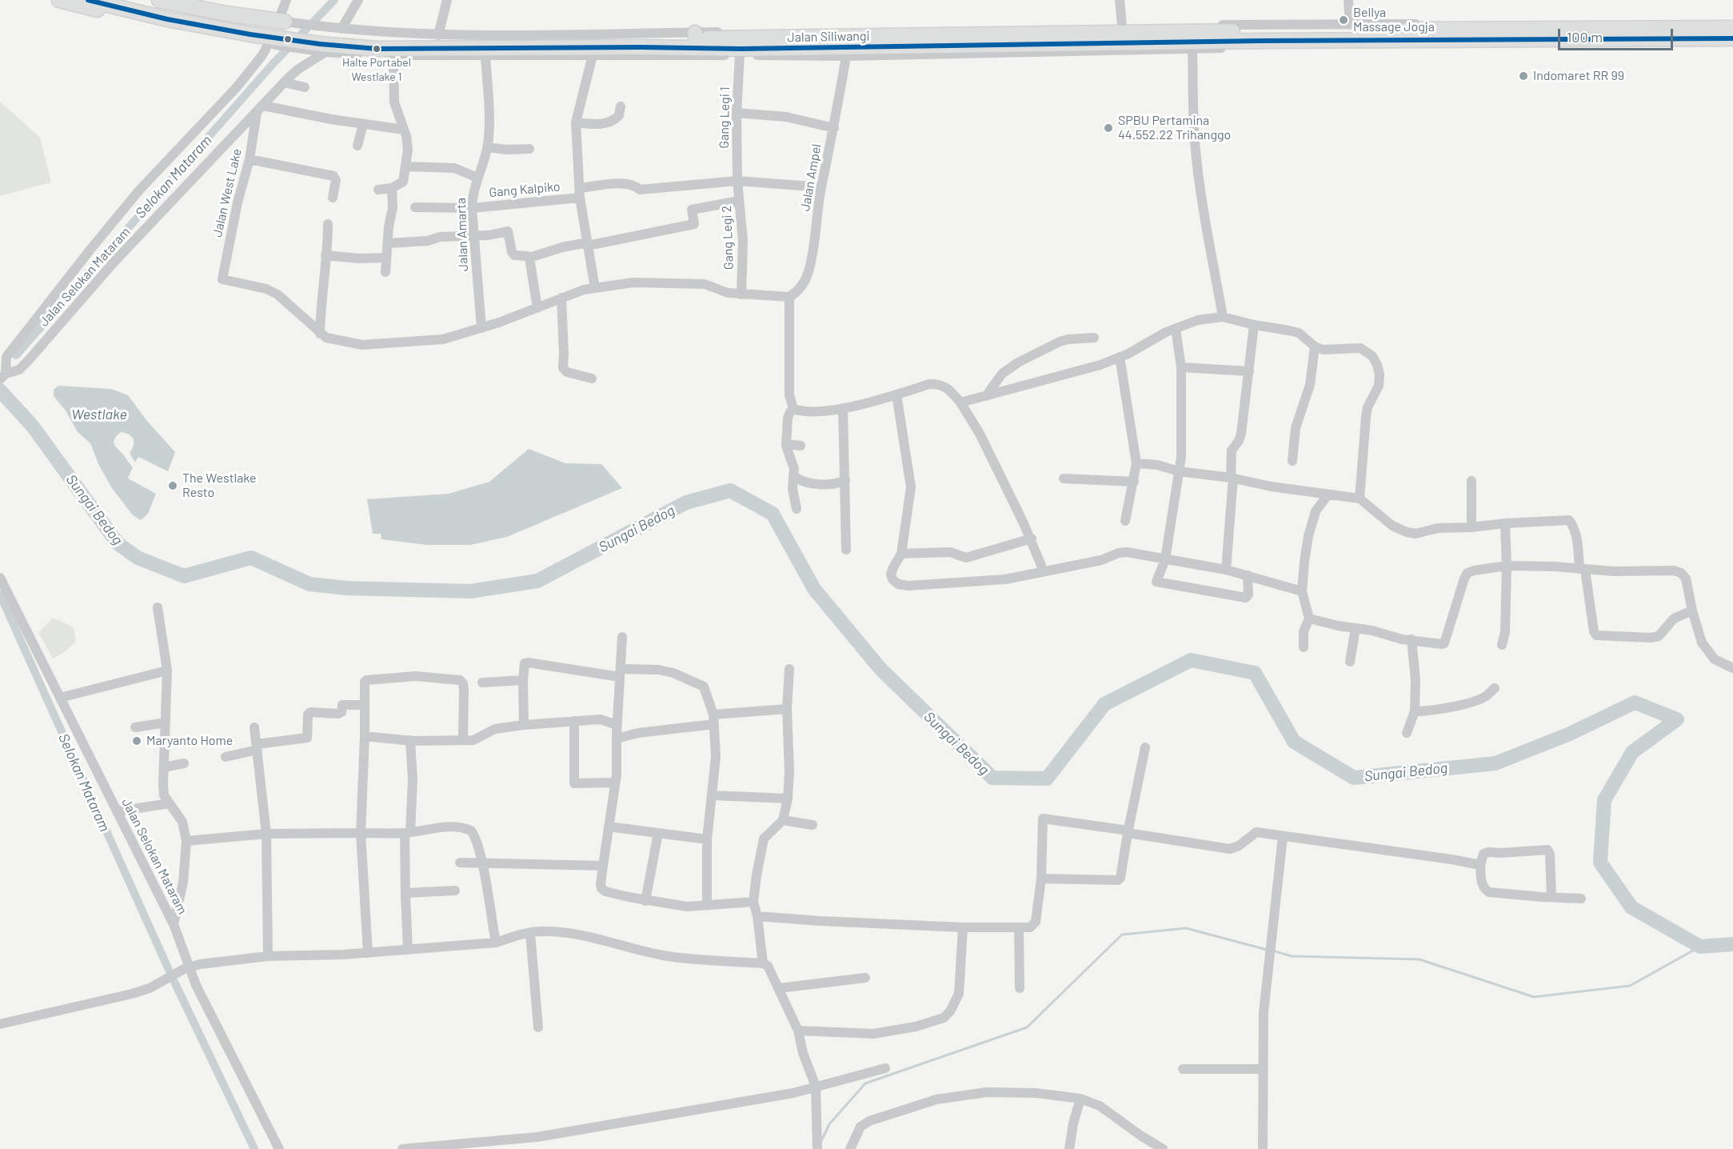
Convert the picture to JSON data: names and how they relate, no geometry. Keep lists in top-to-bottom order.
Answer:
{
  "streets": {
    "highway": ["Jalan Siliwangi"],
    "street": [
      "Gang Legi 1",
      "Jalan Ampel",
      "Gang Kalpiko",
      "Jalan West Lake",
      "Jalan Amarta",
      "Gang Legi 2",
      "Jalan Selokan Mataram"
    ]
  },
  "crossings": [
    ["Jalan Siliwangi", "Gang Legi 1"],
    ["Jalan Siliwangi", "Jalan Selokan Mataram"],
    ["Gang Legi 1", "Gang Kalpiko"],
    ["Gang Legi 1", "Gang Legi 2"],
    ["Jalan Ampel", "Gang Kalpiko"],
    ["Gang Kalpiko", "Jalan Amarta"],
    ["Gang Kalpiko", "Gang Legi 2"],
    ["Jalan West Lake", "Jalan Selokan Mataram"]
  ],
  "water": ["Selokan Mataram", "Westlake", "Sungai Bedog"],
  "places": [
    "Bellya Massage Jogja",
    "Halte Portabel Westlake 1",
    "Indomaret RR 99",
    "SPBU Pertamina 44.552.22 Trihanggo",
    "The Westlake Resto",
    "Maryanto Home"
  ],
  "scale_bar": "100 m"
}
